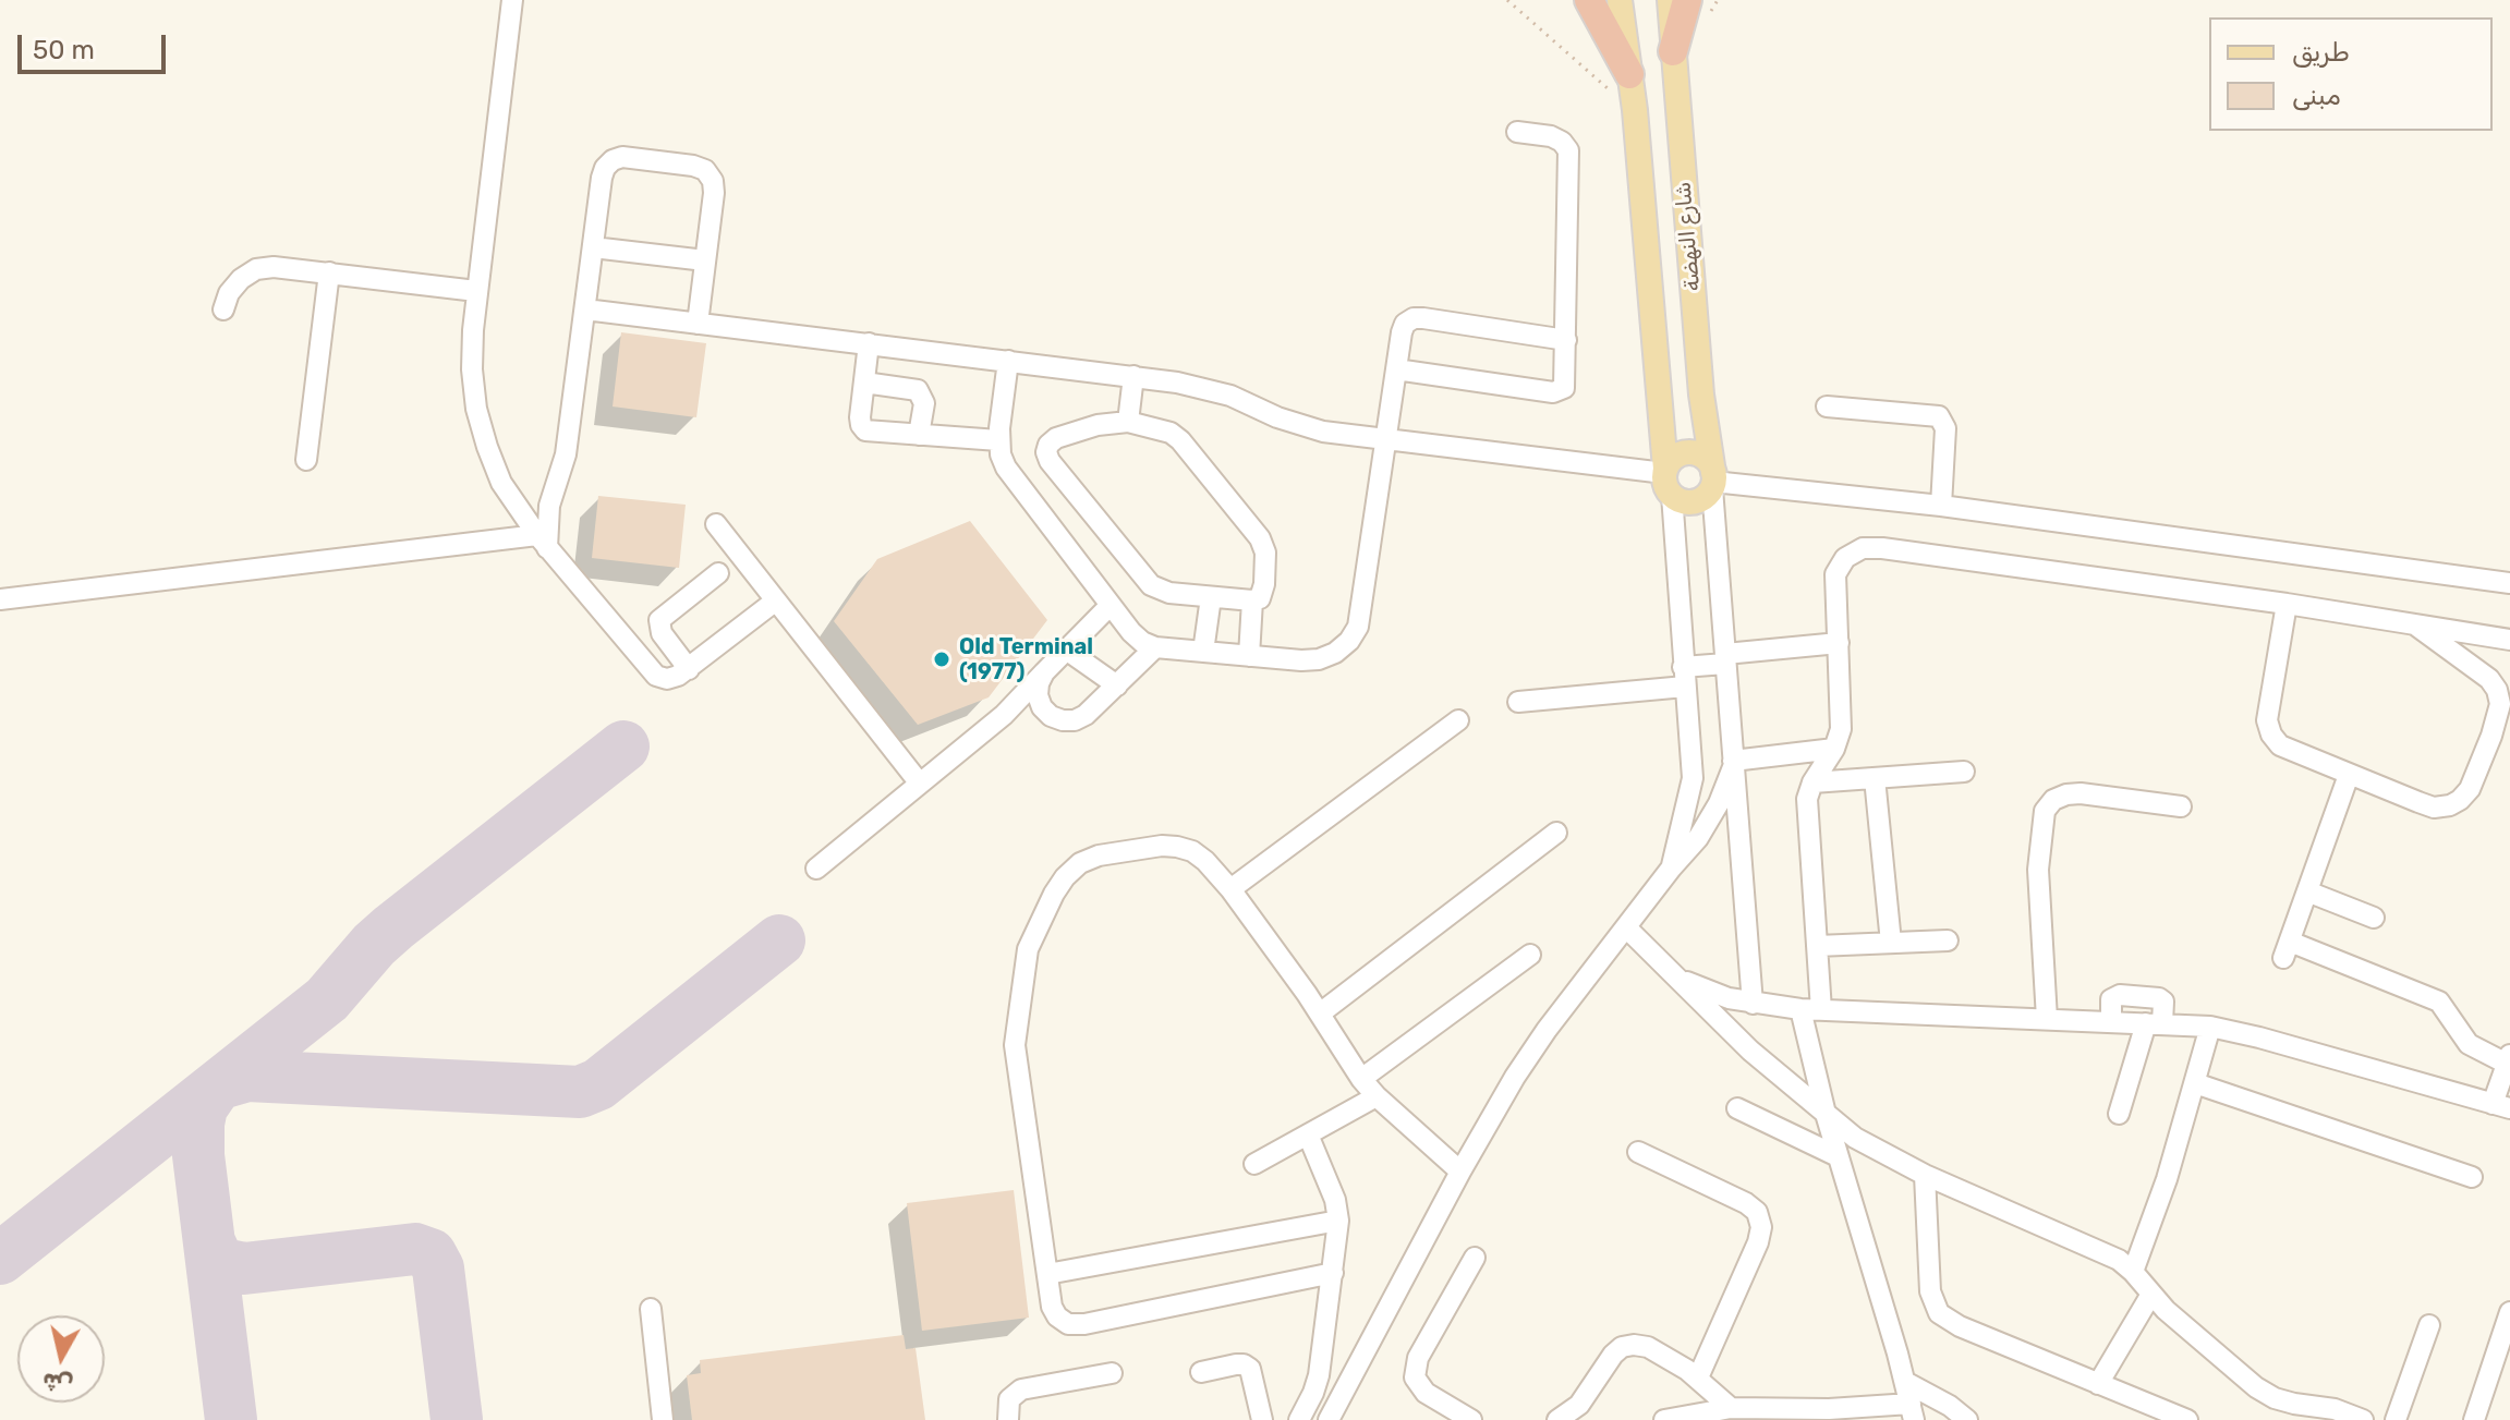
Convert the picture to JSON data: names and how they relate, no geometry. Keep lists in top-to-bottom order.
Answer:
{
  "streets": {
    "main road": ["شارع النهضة"]
  },
  "places": ["Old Terminal (1977)"],
  "legend": ["طريق", "مبنى"],
  "scale_bar": "50 m",
  "north": "bottom"
}
